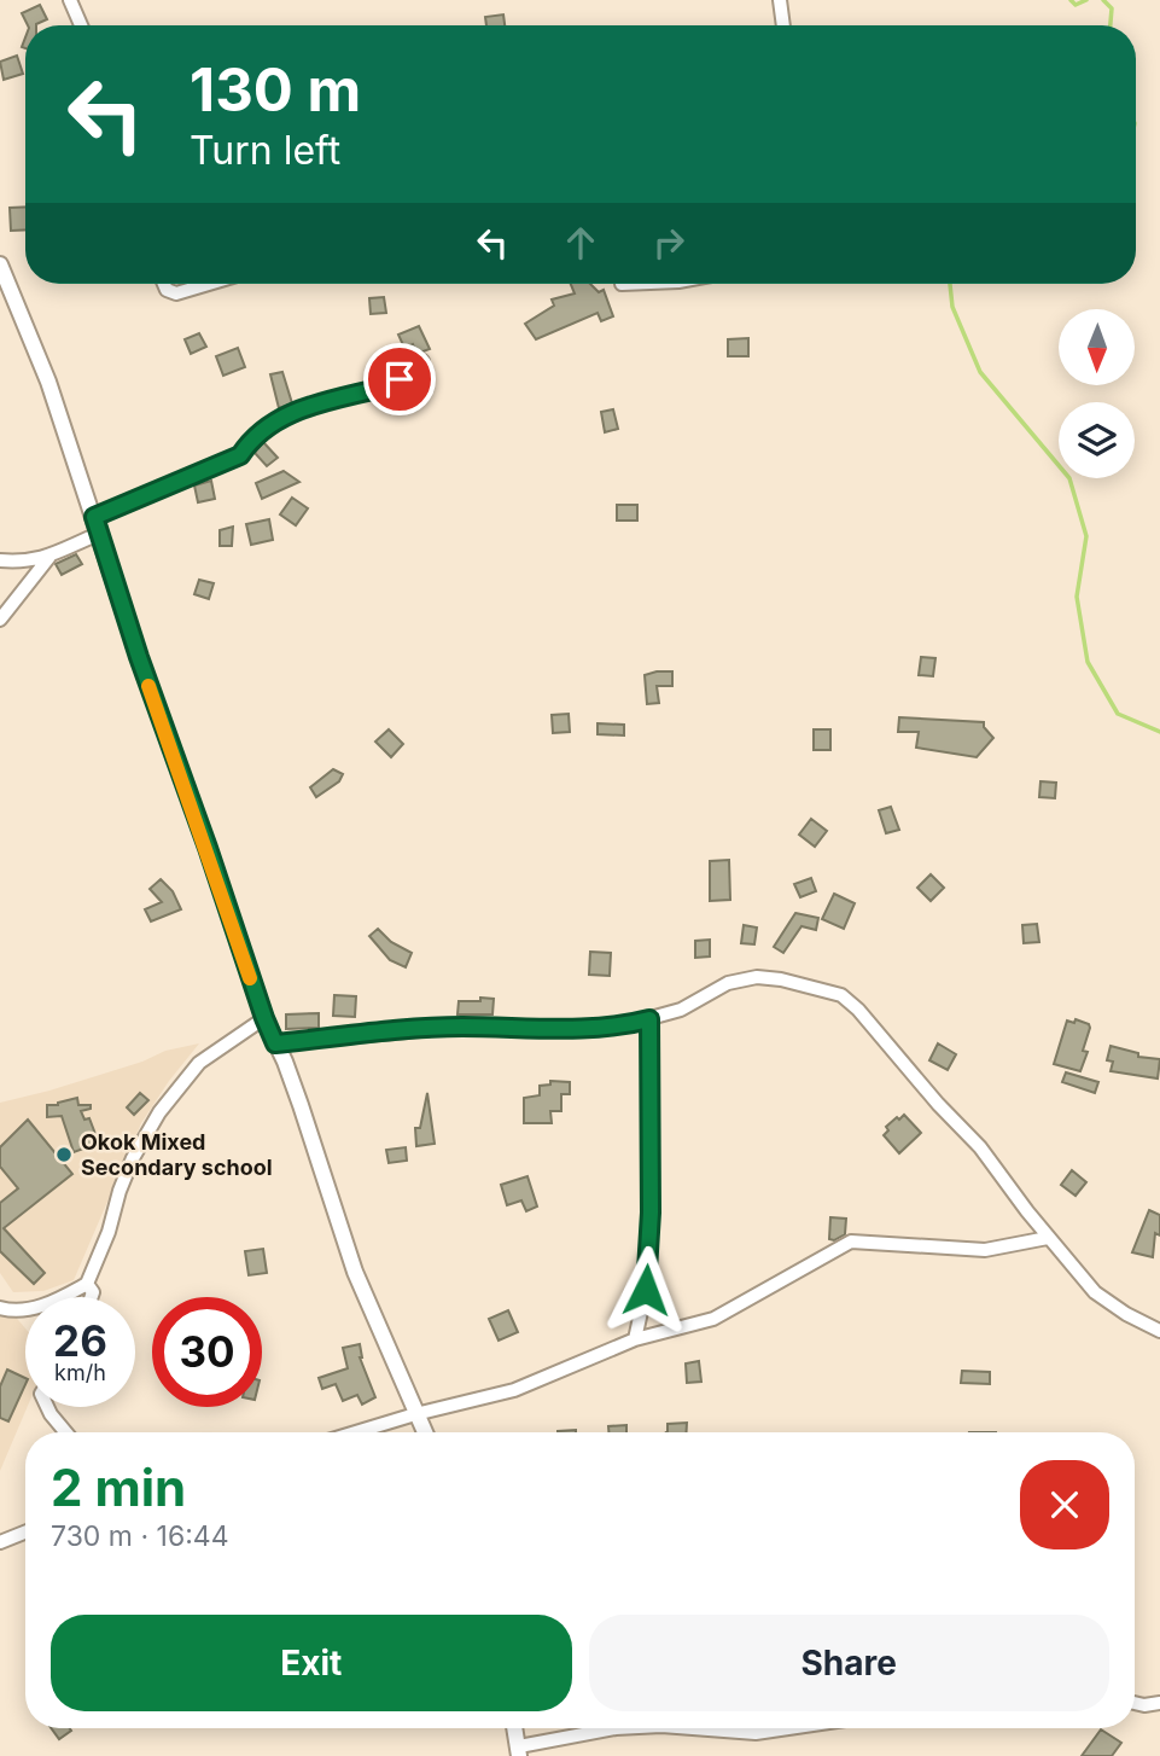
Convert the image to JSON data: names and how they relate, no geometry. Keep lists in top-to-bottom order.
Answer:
{
  "places": ["Okok Mixed Secondary school"],
  "north": "bottom",
  "page": {
    "turn": ["130 m", "Turn left"],
    "speed": "26 km/h",
    "limit": "30",
    "heading": ["2 min", "730 m · 16:44"],
    "buttons": ["Exit", "Share"]
  }
}
